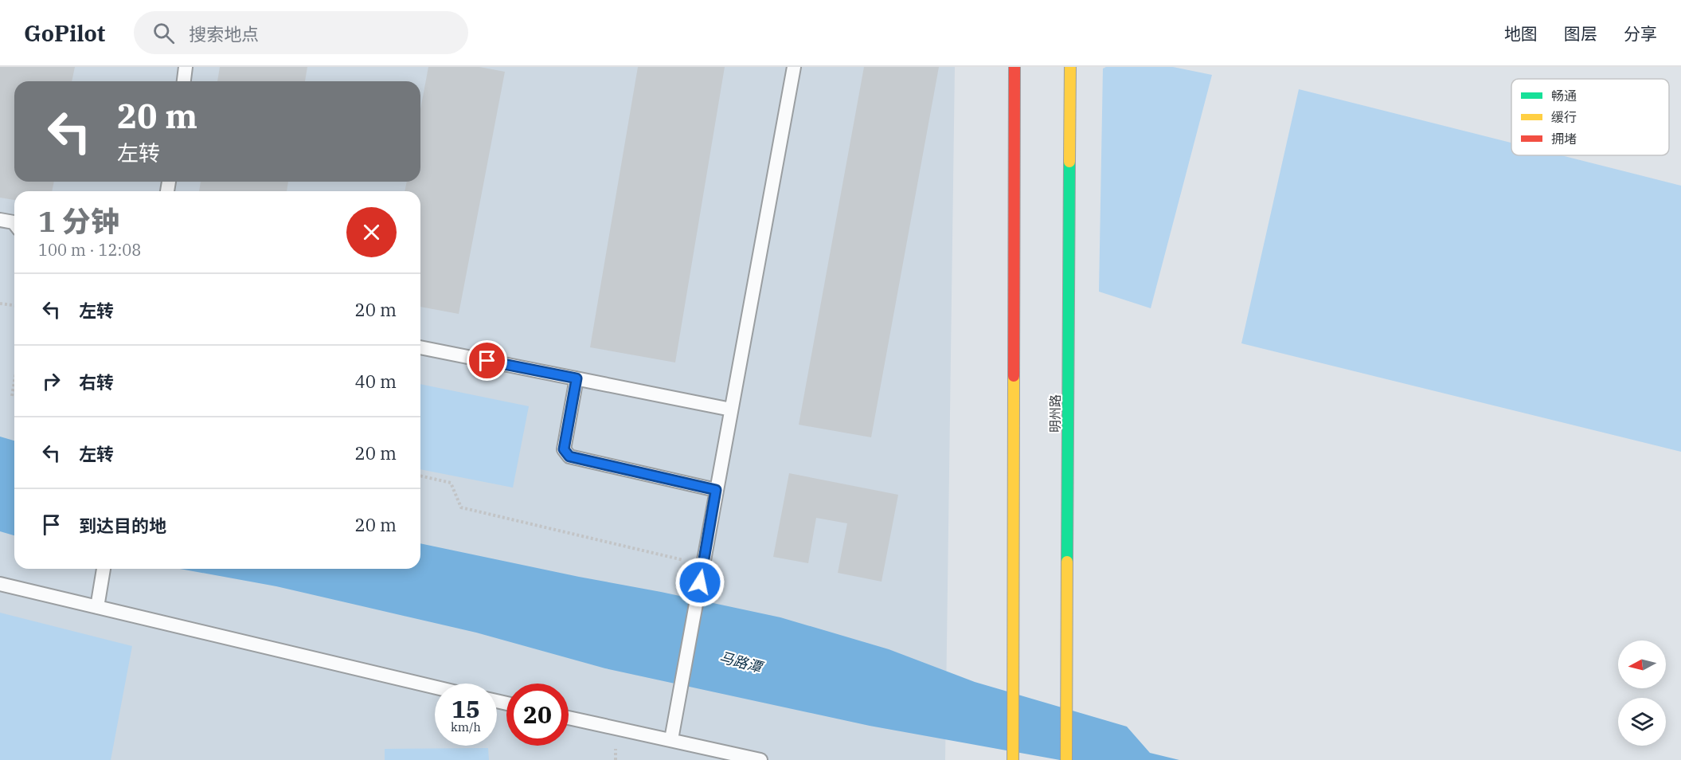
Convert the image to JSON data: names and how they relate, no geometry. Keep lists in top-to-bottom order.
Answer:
{
  "streets": {
    "main road": ["明州路"]
  },
  "water": ["马路潭"],
  "legend": ["畅通", "缓行", "拥堵"],
  "north": "left",
  "page": {
    "header": "GoPilot",
    "search": "搜索地点",
    "nav": ["地图", "图层", "分享"],
    "turn": ["20 m", "左转"],
    "heading": ["1 分钟", "100 m · 12:08"],
    "list": [
      {
        "name": "左转",
        "value": "20 m"
      },
      {
        "name": "右转",
        "value": "40 m"
      },
      {
        "name": "左转",
        "value": "20 m"
      },
      {
        "name": "到达目的地",
        "value": "20 m"
      }
    ],
    "speed": "15 km/h",
    "limit": "20"
  }
}
